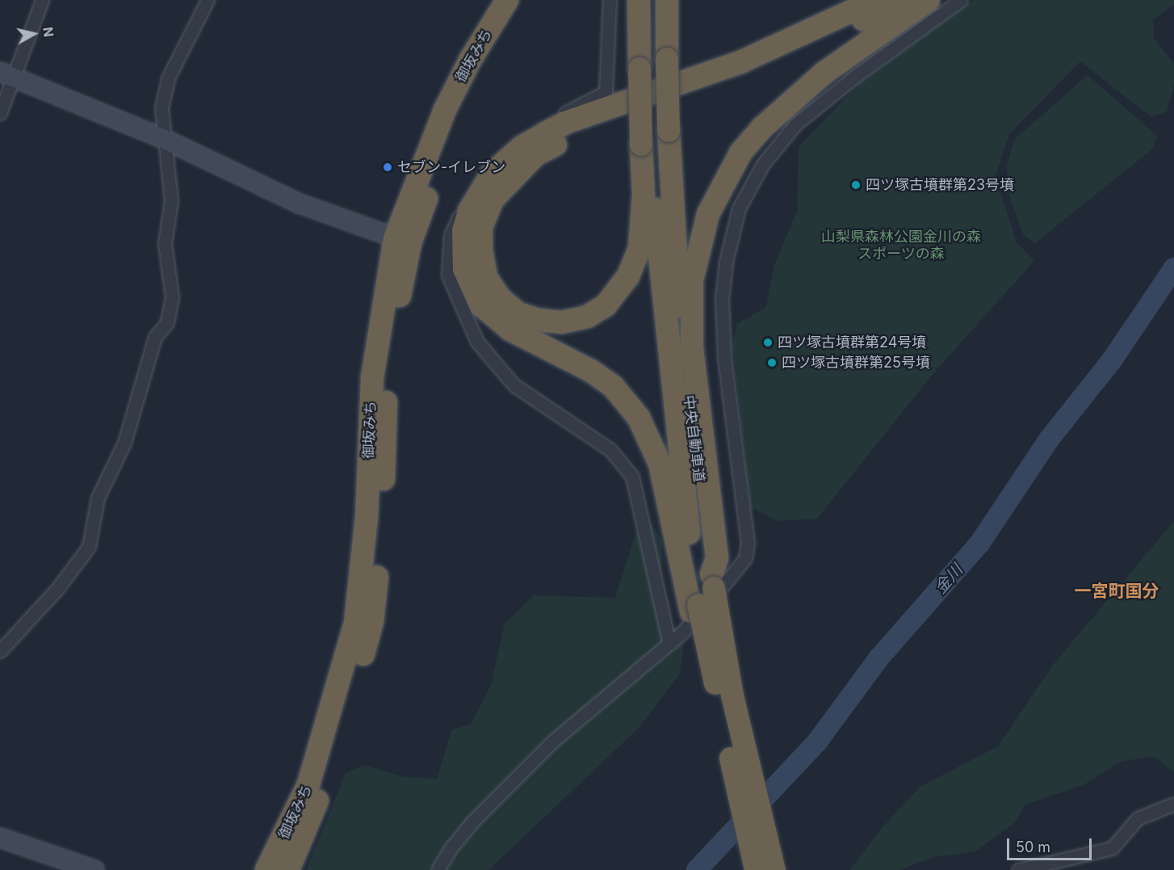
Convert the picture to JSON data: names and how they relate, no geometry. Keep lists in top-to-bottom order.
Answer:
{
  "streets": {
    "highway": ["御坂みち", "中央自動車道"]
  },
  "districts": ["一宮町国分"],
  "water": ["金川"],
  "parks": ["山梨県森林公園金川の森 スポーツの森"],
  "places": [
    "セブン-イレブン",
    "四ツ塚古墳群第23号墳",
    "四ツ塚古墳群第24号墳",
    "四ツ塚古墳群第25号墳"
  ],
  "scale_bar": "50 m",
  "north": "right"
}
